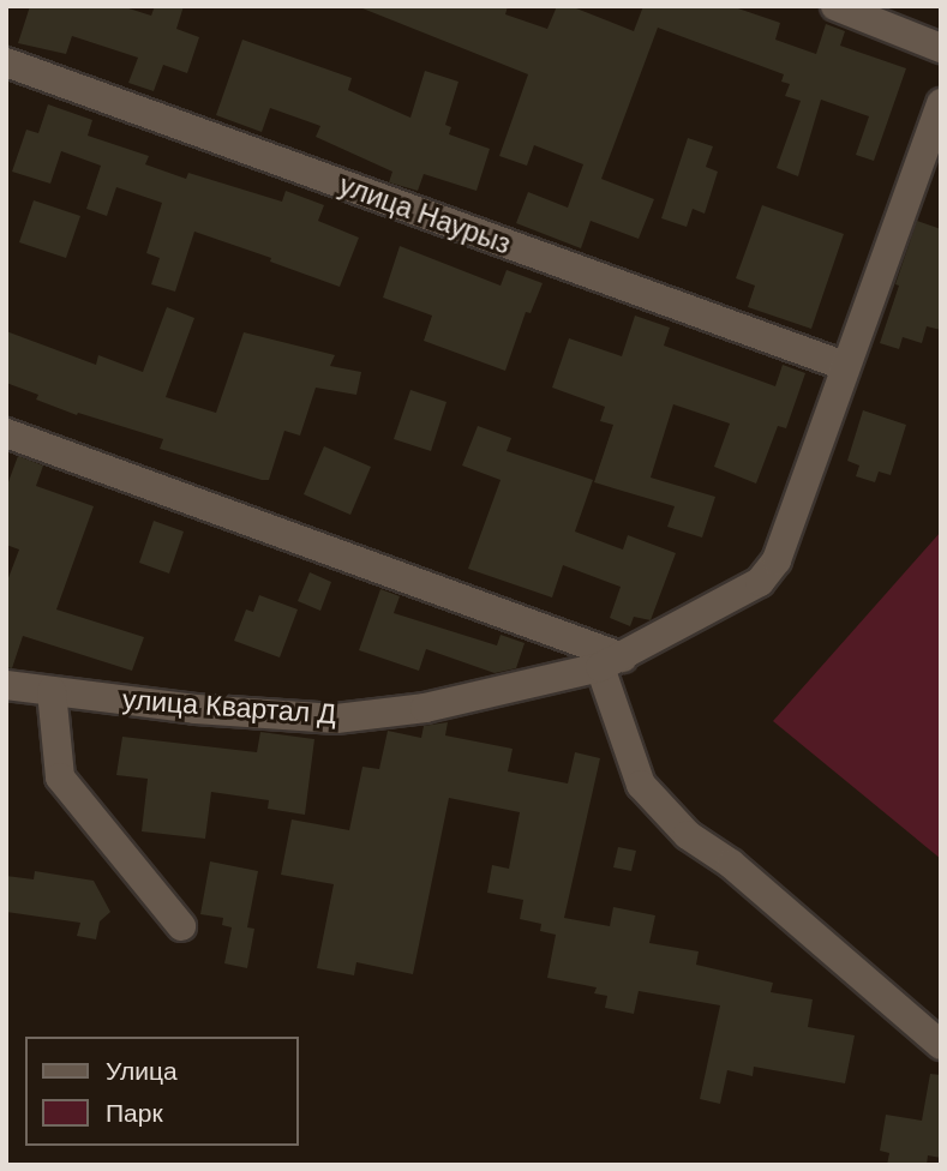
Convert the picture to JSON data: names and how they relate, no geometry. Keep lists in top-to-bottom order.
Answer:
{
  "streets": {
    "street": ["улица Наурыз", "улица Квартал Д"]
  },
  "crossings": [
    ["улица Наурыз", "улица Квартал Д"]
  ],
  "legend": ["Улица", "Парк"]
}
